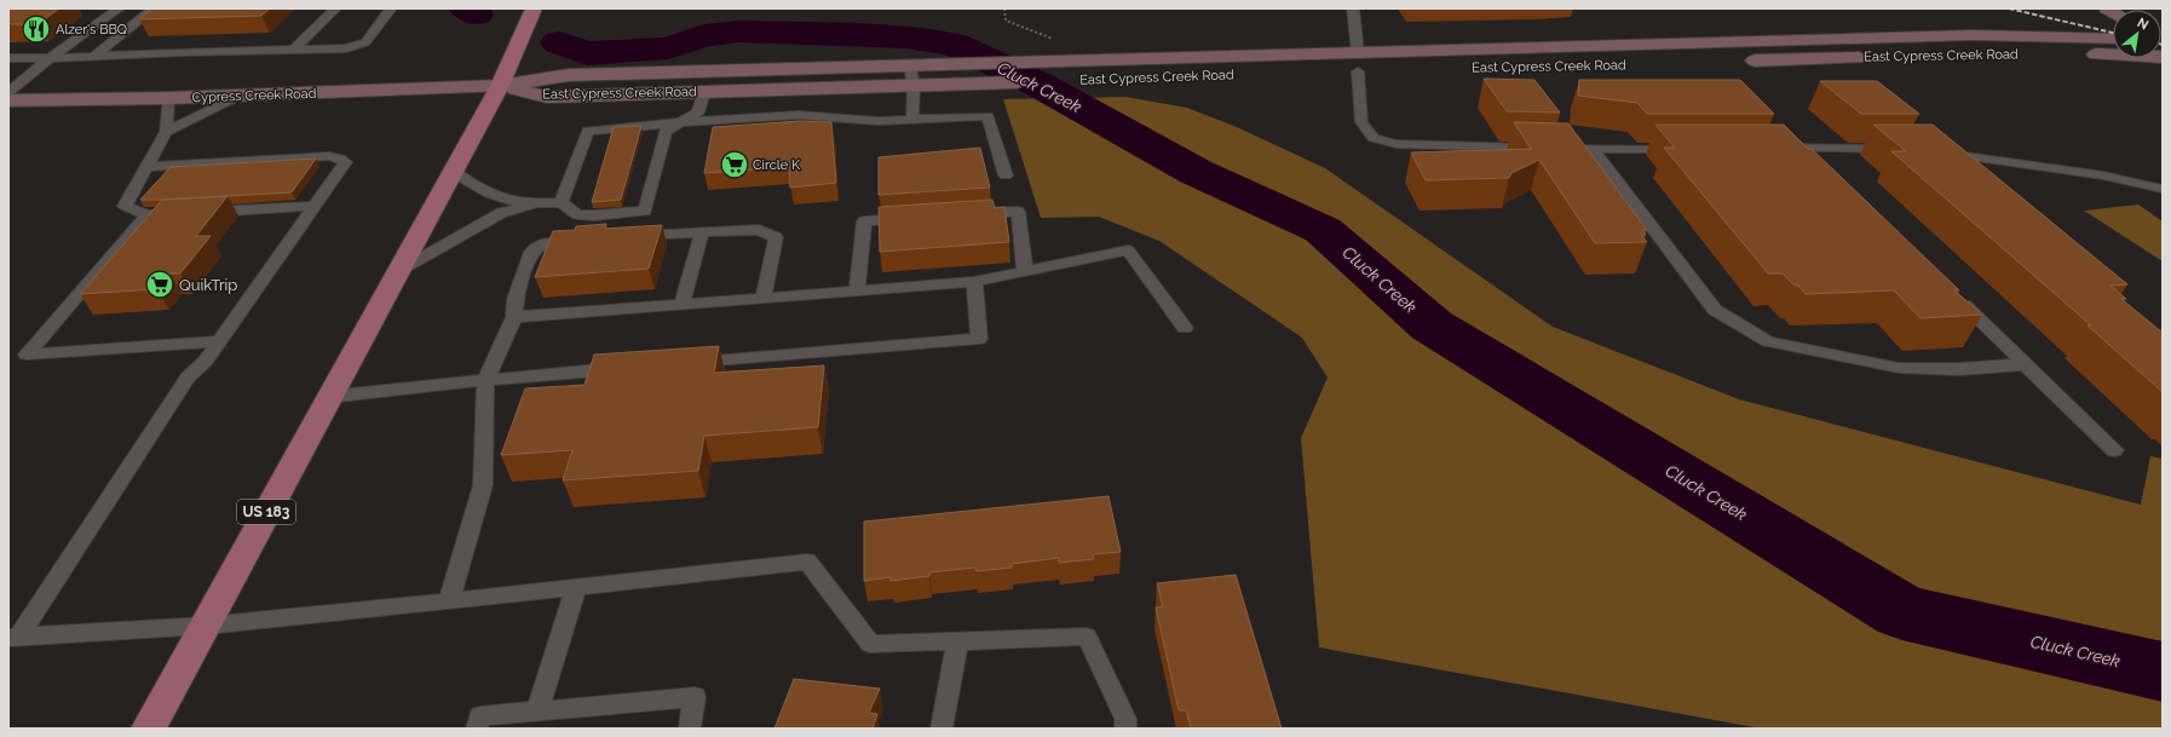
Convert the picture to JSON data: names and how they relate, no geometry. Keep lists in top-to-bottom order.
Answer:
{
  "streets": {
    "main road": ["East Cypress Creek Road", "Cypress Creek Road", "US 183"]
  },
  "crossings": [
    ["East Cypress Creek Road", "Cypress Creek Road"],
    ["East Cypress Creek Road", "US 183"],
    ["Cypress Creek Road", "US 183"]
  ],
  "water": ["Cluck Creek"],
  "places": {
    "restaurant": ["Alzer's BBQ"],
    "supermarket": ["Circle K", "QuikTrip"]
  },
  "north": "top right"
}
